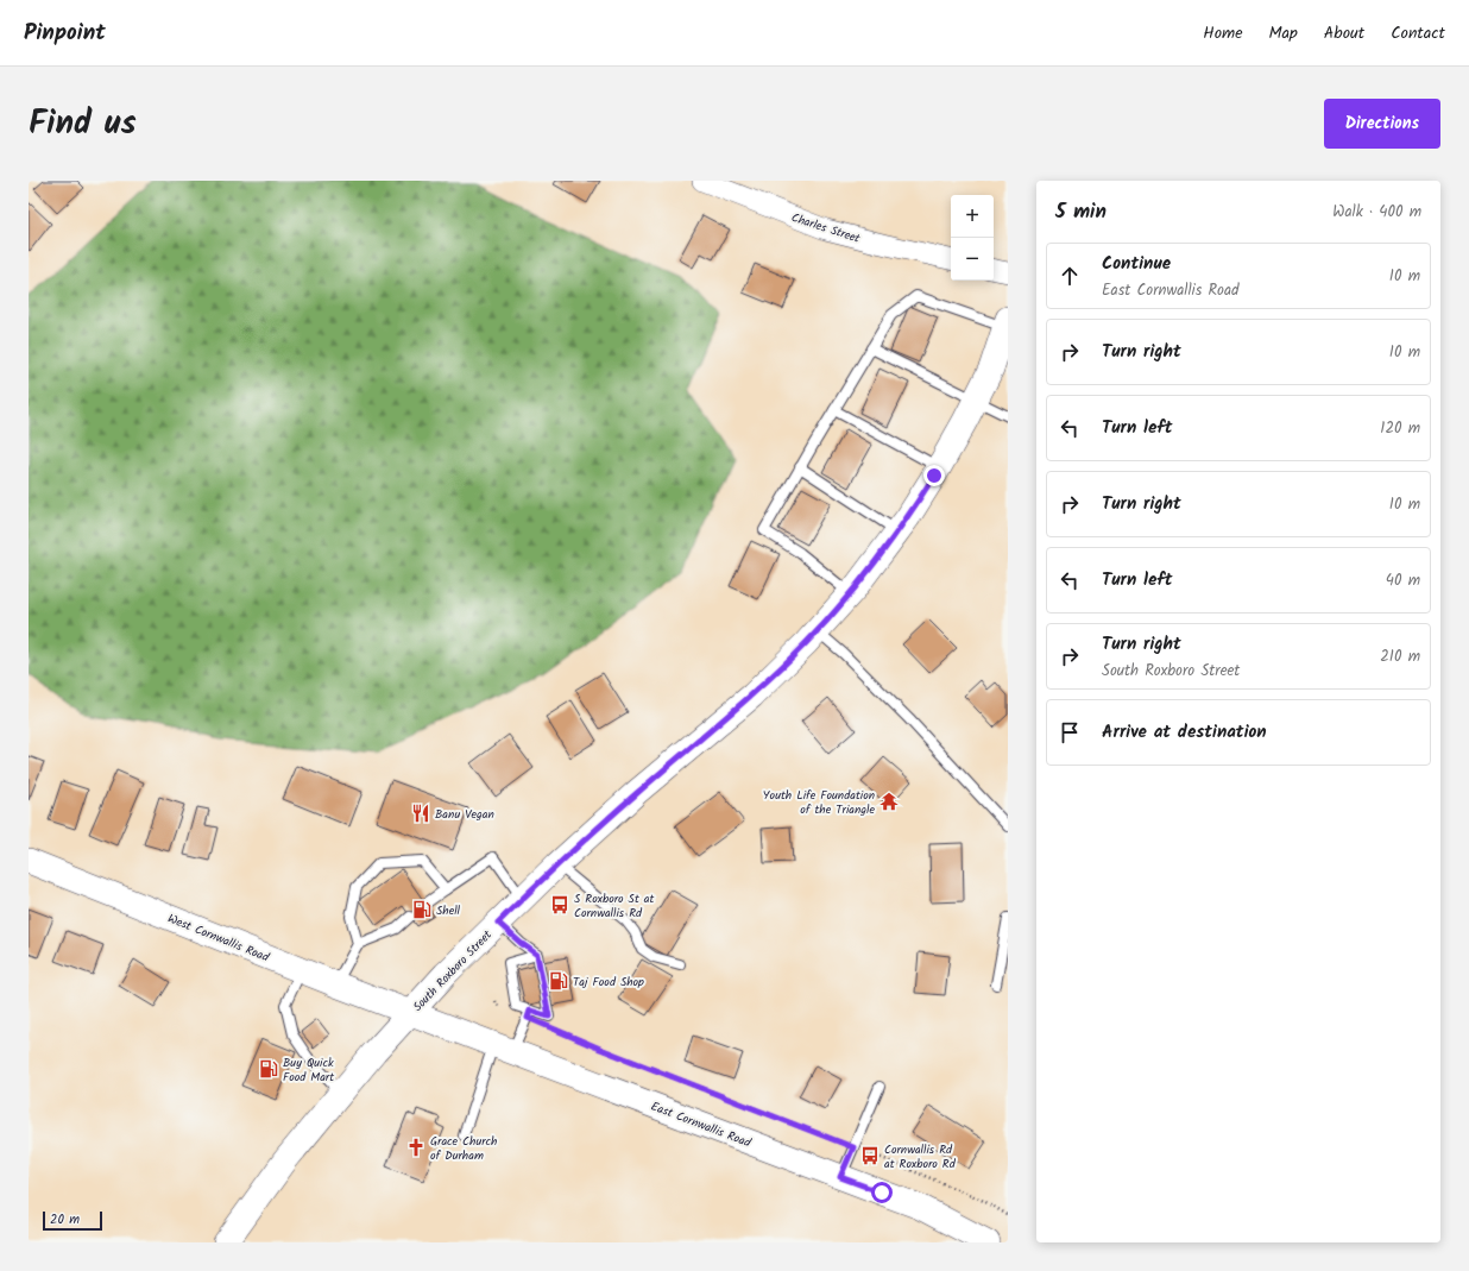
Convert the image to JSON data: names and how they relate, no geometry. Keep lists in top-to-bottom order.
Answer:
{
  "streets": {
    "street": [
      "Charles Street",
      "West Cornwallis Road",
      "South Roxboro Street",
      "East Cornwallis Road"
    ]
  },
  "crossings": [
    ["West Cornwallis Road", "South Roxboro Street"],
    ["West Cornwallis Road", "East Cornwallis Road"],
    ["South Roxboro Street", "East Cornwallis Road"]
  ],
  "places": {
    "temple": ["Youth Life Foundation of the Triangle"],
    "restaurant": ["Banu Vegan"],
    "bus stop": ["S Roxboro St at Cornwallis Rd", "Cornwallis Rd at Roxboro Rd"],
    "fuel station": ["Shell", "Taj Food Shop", "Buy Quick Food Mart"],
    "church": ["Grace Church of Durham"]
  },
  "scale_bar": "20 m",
  "page": {
    "header": "Pinpoint",
    "nav": [
      "Home",
      "Map",
      "About",
      "Contact"
    ],
    "title": "Find us",
    "buttons": "Directions",
    "heading": ["5 min", "Walk · 400 m"],
    "map_buttons": ["+", "−"],
    "list": [
      ["Continue", "East Cornwallis Road", "10 m"],
      ["Turn right", "10 m"],
      ["Turn left", "120 m"],
      ["Turn right", "10 m"],
      ["Turn left", "40 m"],
      ["Turn right", "South Roxboro Street", "210 m"],
      "Arrive at destination"
    ],
    "scale": "20 m"
  }
}
